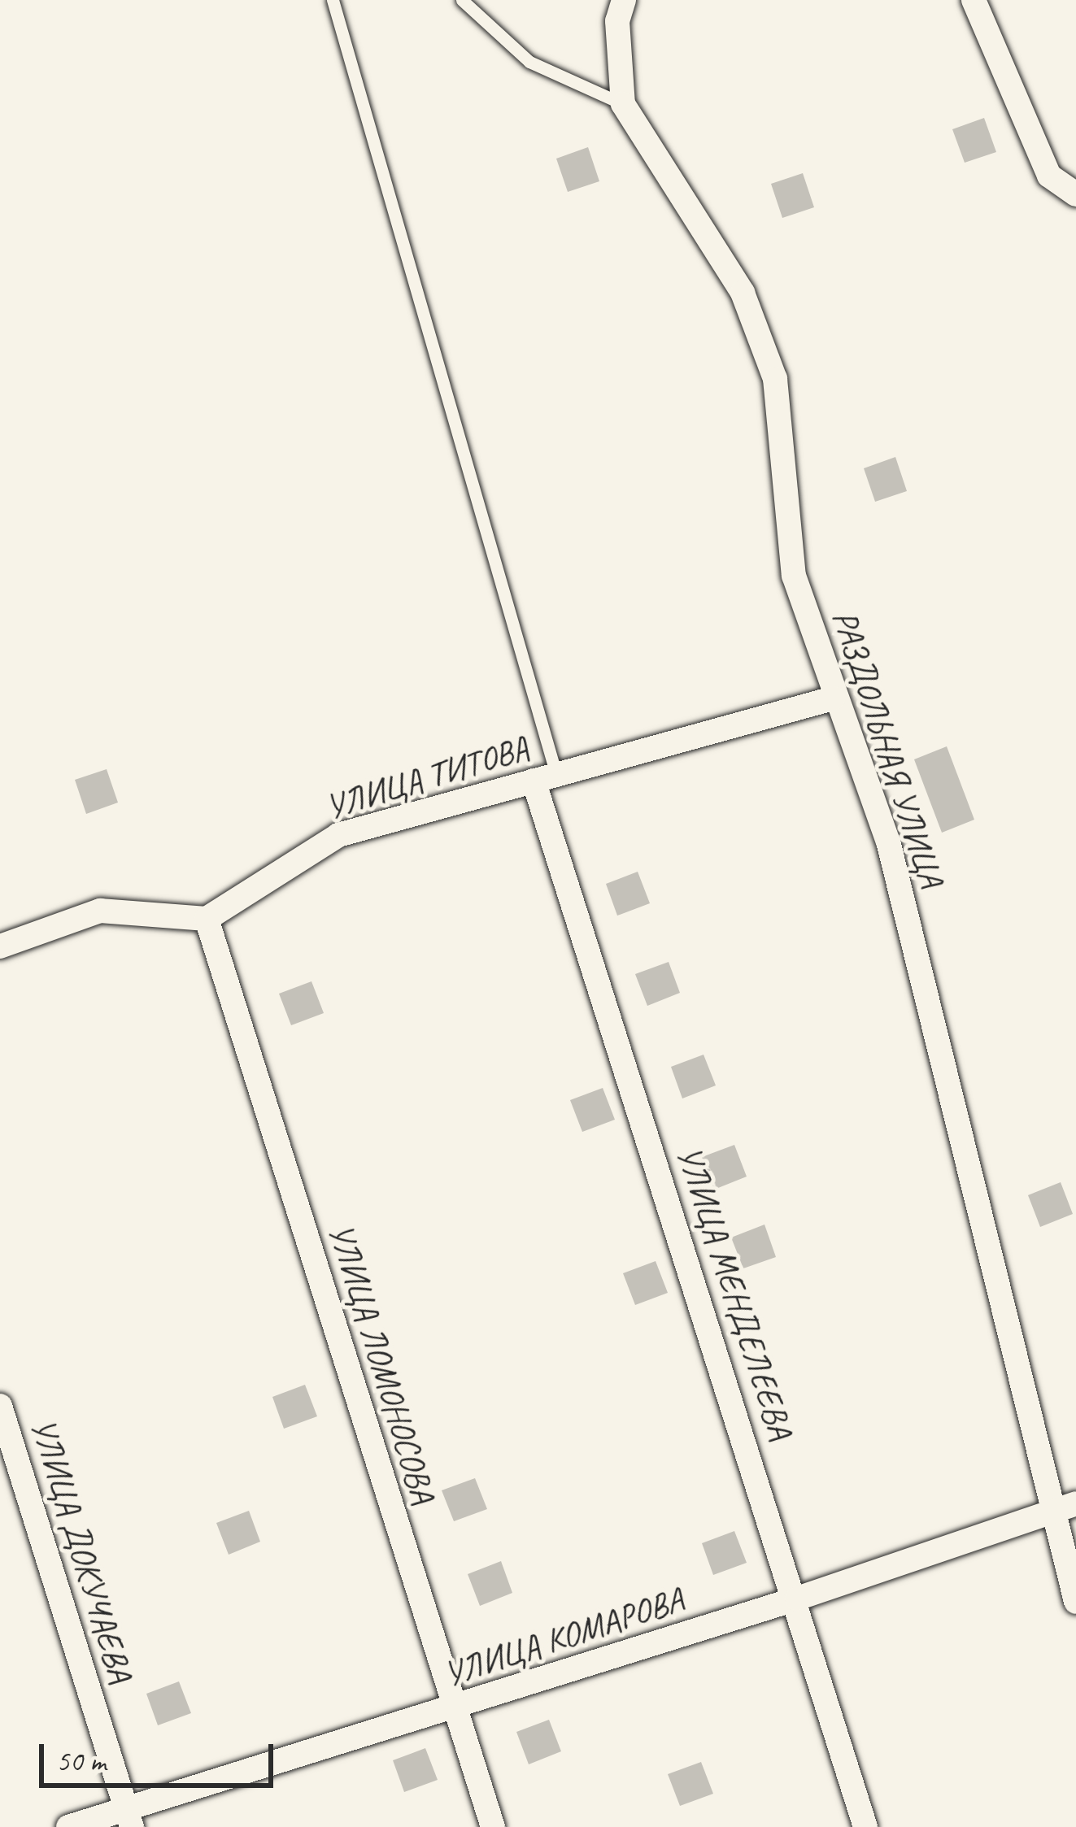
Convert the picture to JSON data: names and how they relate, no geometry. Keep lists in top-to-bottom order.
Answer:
{
  "streets": {
    "street": [
      "РАЗДОЛЬНАЯ УЛИЦА",
      "УЛИЦА ТИТОВА",
      "УЛИЦА МЕНДЕЛЕЕВА",
      "УЛИЦА ЛОМОНОСОВА",
      "УЛИЦА ДОКУЧАЕВА",
      "УЛИЦА КОМАРОВА"
    ]
  },
  "crossings": [
    ["РАЗДОЛЬНАЯ УЛИЦА", "УЛИЦА ТИТОВА"],
    ["РАЗДОЛЬНАЯ УЛИЦА", "УЛИЦА КОМАРОВА"],
    ["УЛИЦА ТИТОВА", "УЛИЦА МЕНДЕЛЕЕВА"],
    ["УЛИЦА ТИТОВА", "УЛИЦА ЛОМОНОСОВА"],
    ["УЛИЦА МЕНДЕЛЕЕВА", "УЛИЦА КОМАРОВА"],
    ["УЛИЦА ЛОМОНОСОВА", "УЛИЦА КОМАРОВА"],
    ["УЛИЦА ДОКУЧАЕВА", "УЛИЦА КОМАРОВА"]
  ],
  "scale_bar": "50 m"
}
